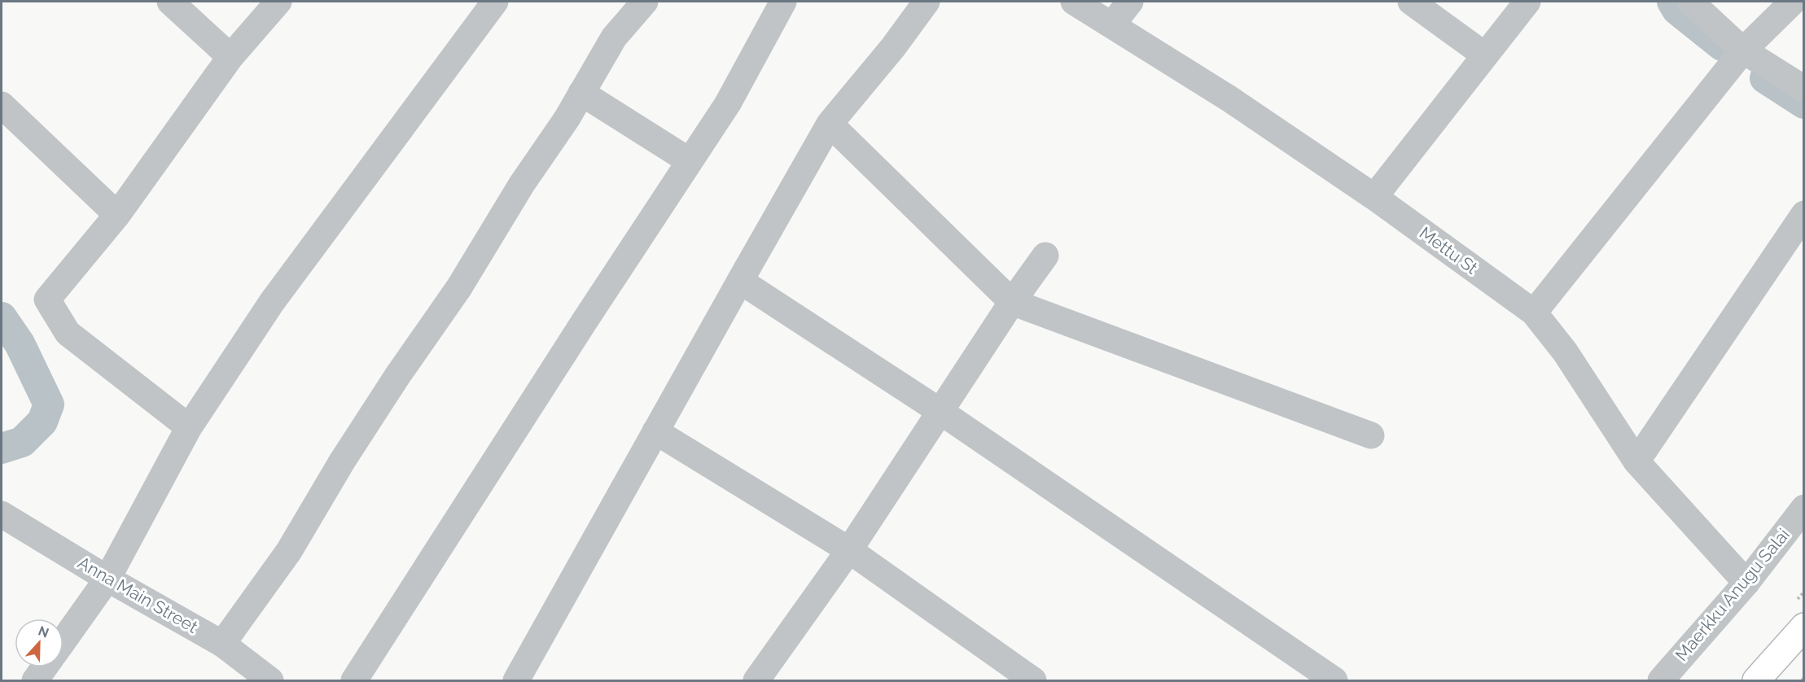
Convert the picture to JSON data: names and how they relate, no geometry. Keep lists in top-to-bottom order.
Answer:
{
  "streets": {
    "street": ["Mettu St", "Anna Main Street", "Maerkku Anugu Salai"]
  },
  "crossings": [
    ["Mettu St", "Maerkku Anugu Salai"]
  ],
  "north": "top"
}
